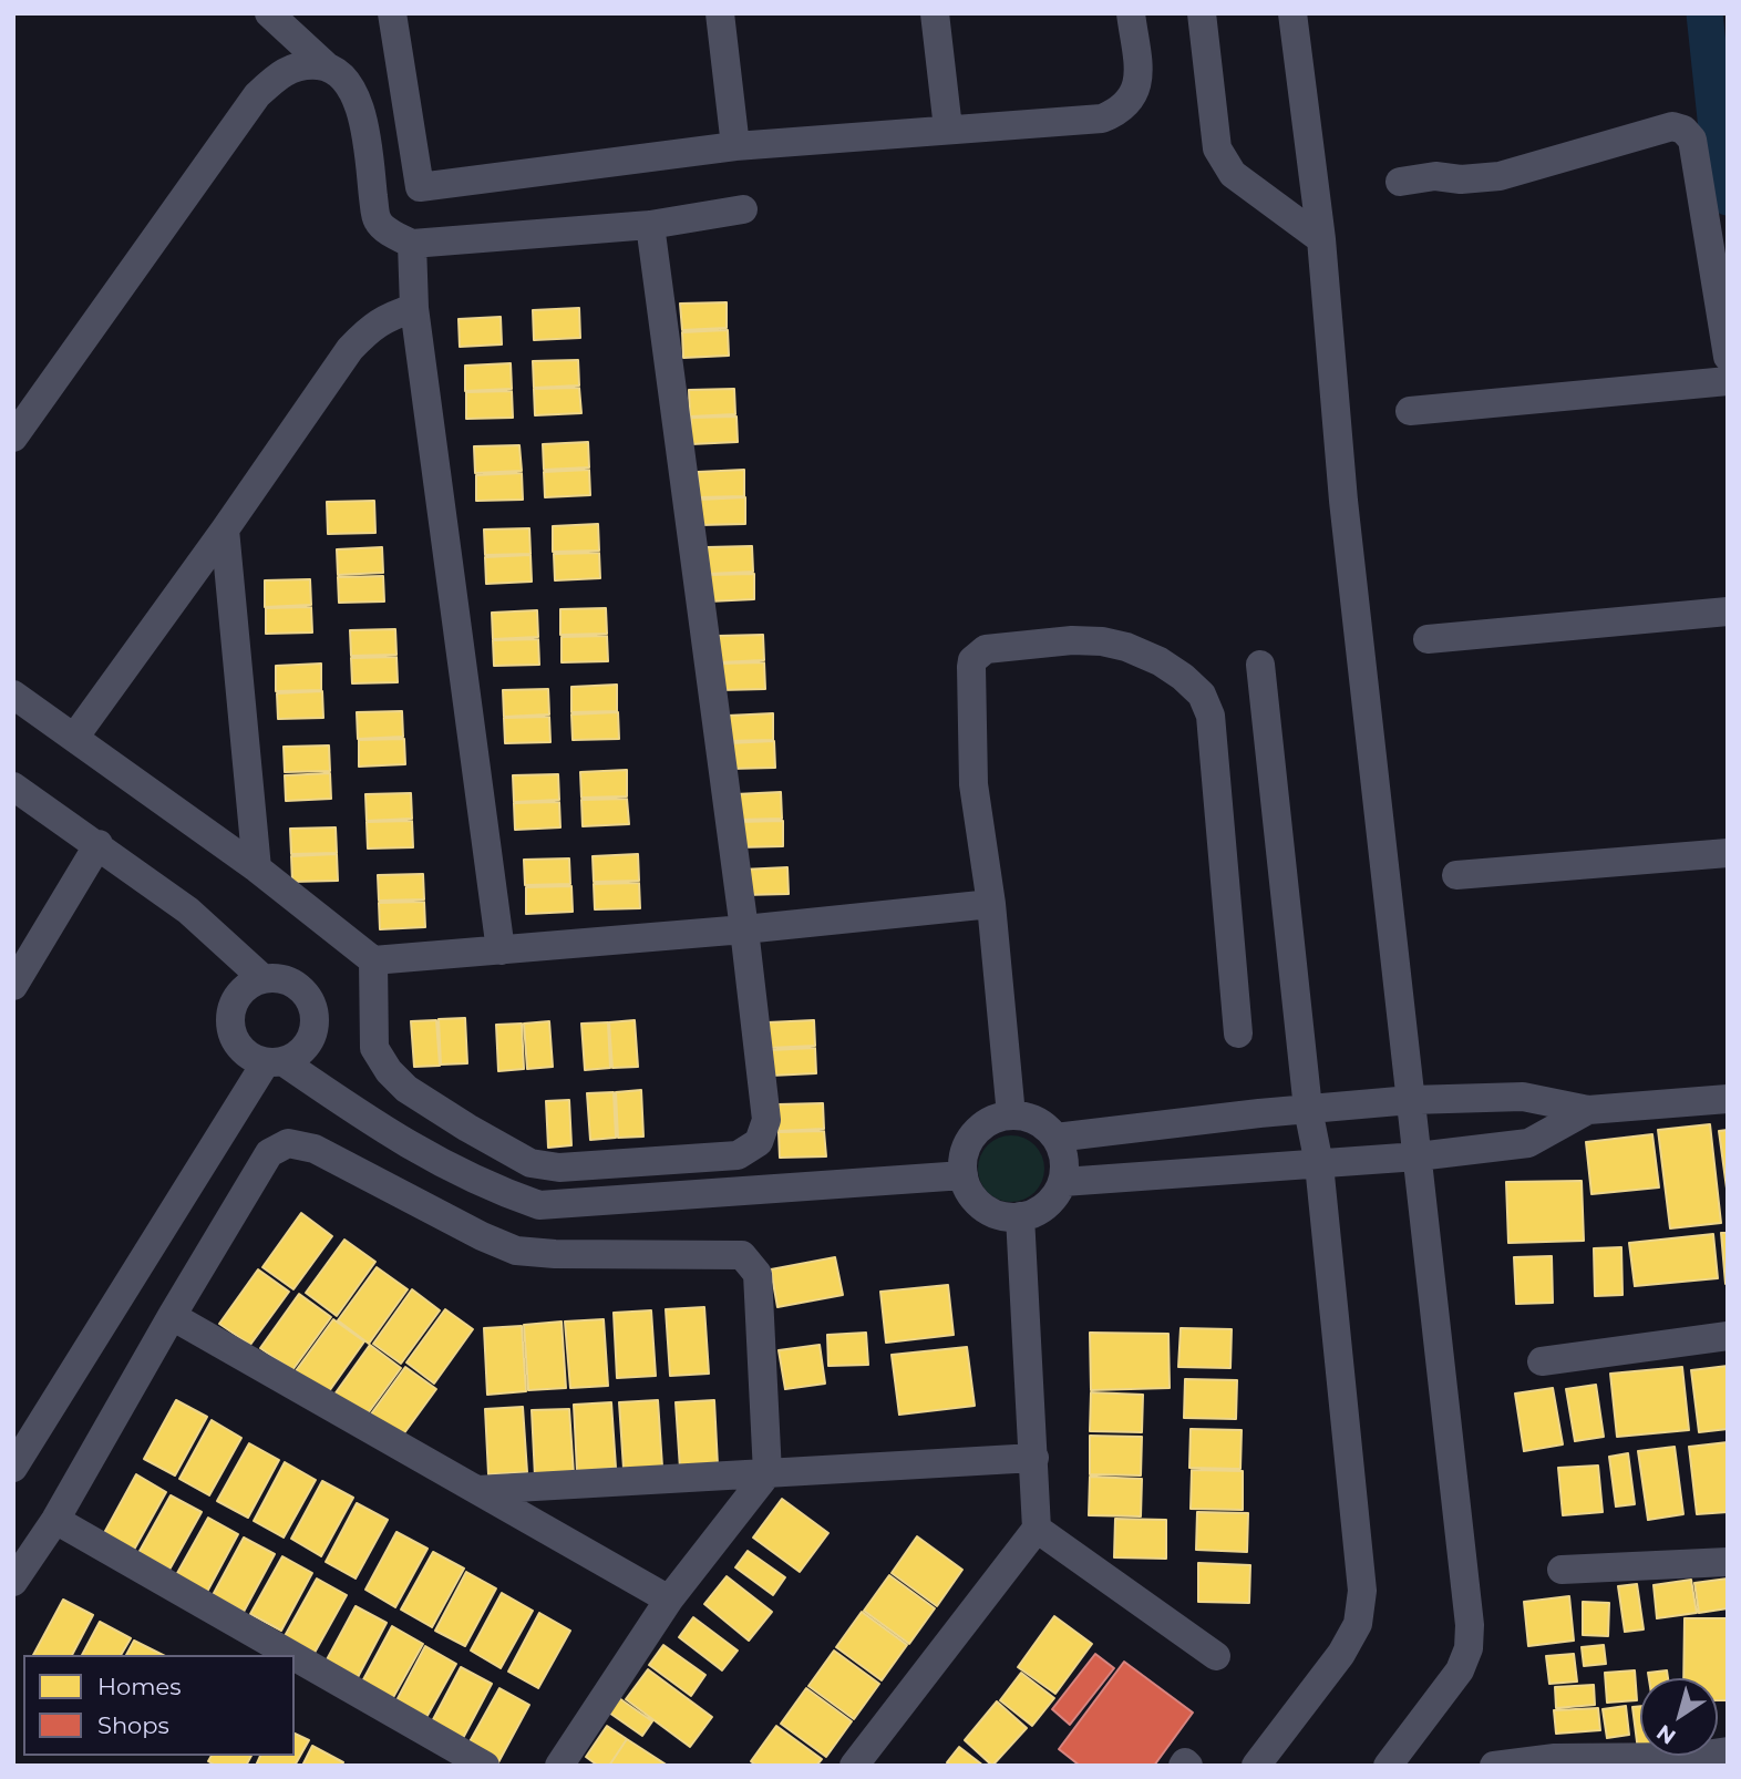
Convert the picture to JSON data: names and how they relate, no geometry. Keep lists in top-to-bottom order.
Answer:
{
  "legend": ["Homes", "Shops"],
  "north": "bottom left"
}
